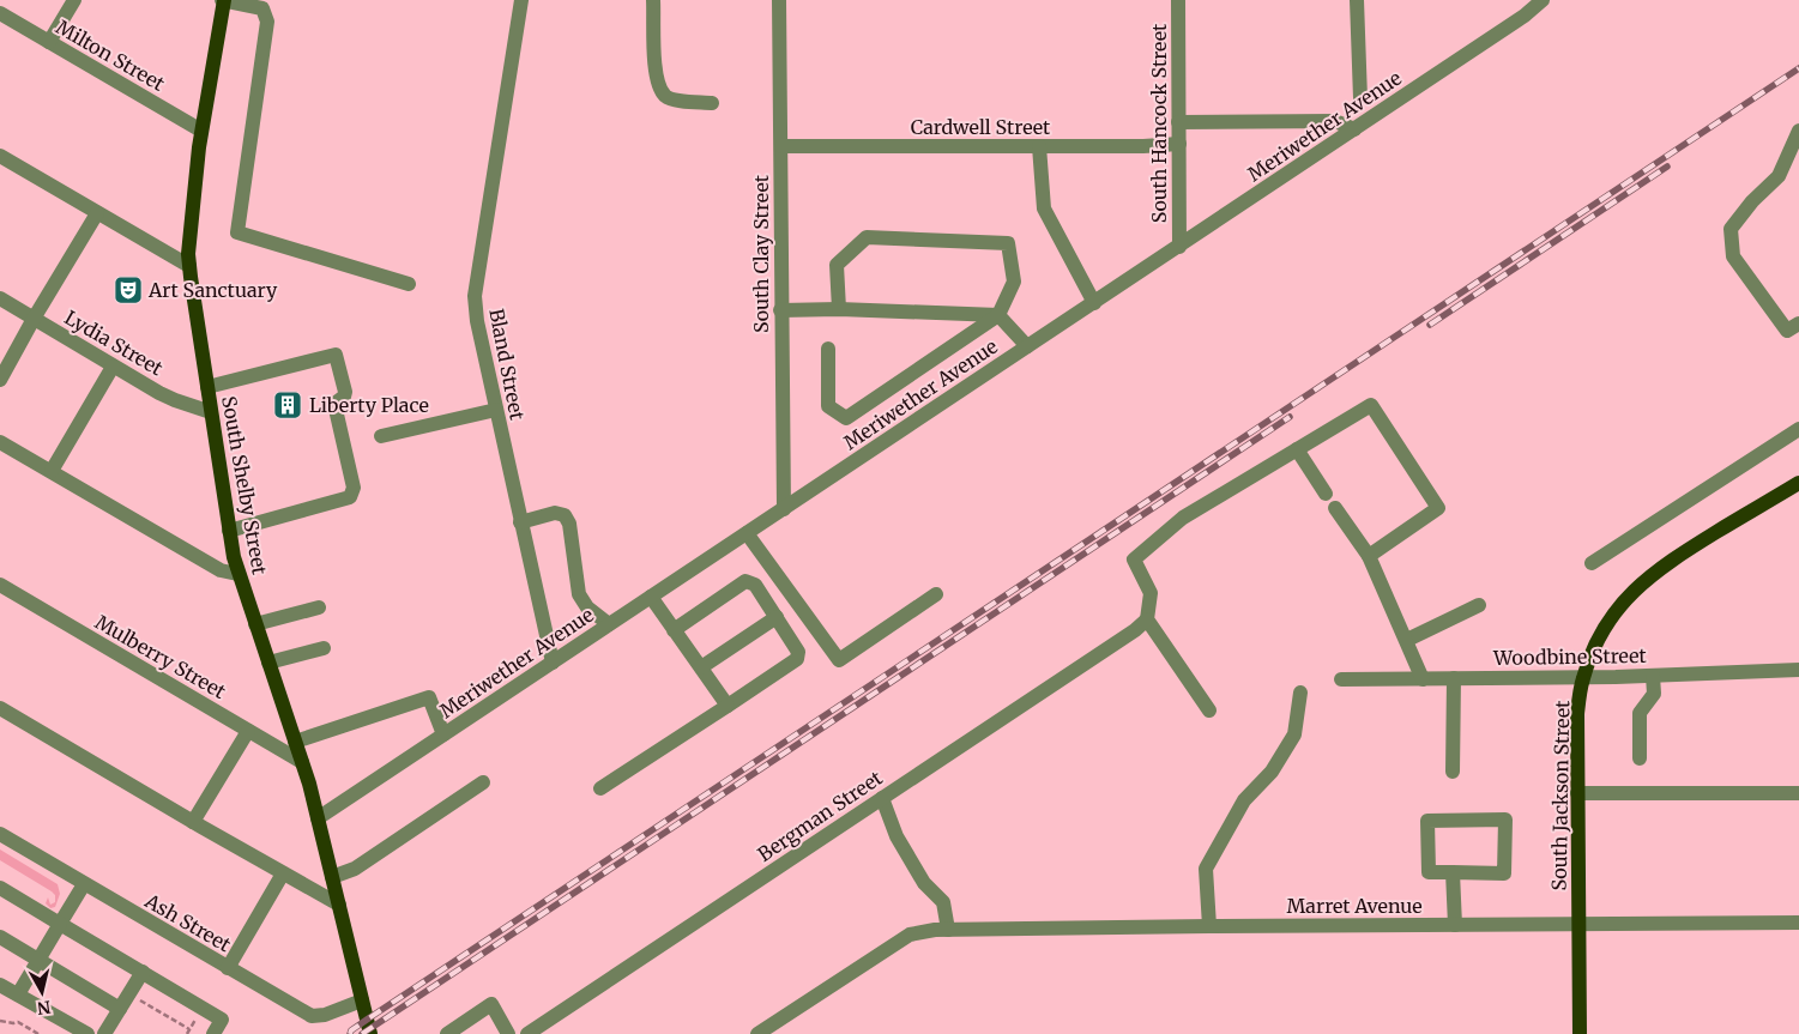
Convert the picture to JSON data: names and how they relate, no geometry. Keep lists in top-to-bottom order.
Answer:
{
  "streets": {
    "main road": ["South Shelby Street", "South Jackson Street"],
    "street": [
      "Milton Street",
      "South Hancock Street",
      "Meriwether Avenue",
      "Cardwell Street",
      "South Clay Street",
      "Lydia Street",
      "Bland Street",
      "Mulberry Street",
      "Woodbine Street",
      "Bergman Street",
      "Marret Avenue",
      "Ash Street"
    ]
  },
  "crossings": [
    ["Milton Street", "South Shelby Street"],
    ["South Hancock Street", "Meriwether Avenue"],
    ["South Hancock Street", "Cardwell Street"],
    ["Meriwether Avenue", "South Clay Street"],
    ["Meriwether Avenue", "Bland Street"],
    ["Meriwether Avenue", "South Shelby Street"],
    ["Cardwell Street", "South Clay Street"],
    ["Lydia Street", "South Shelby Street"],
    ["South Shelby Street", "Mulberry Street"],
    ["South Shelby Street", "Ash Street"],
    ["Woodbine Street", "South Jackson Street"],
    ["South Jackson Street", "Marret Avenue"]
  ],
  "places": {
    "theatre": ["Art Sanctuary"],
    "building": ["Liberty Place"]
  },
  "north": "bottom"
}
